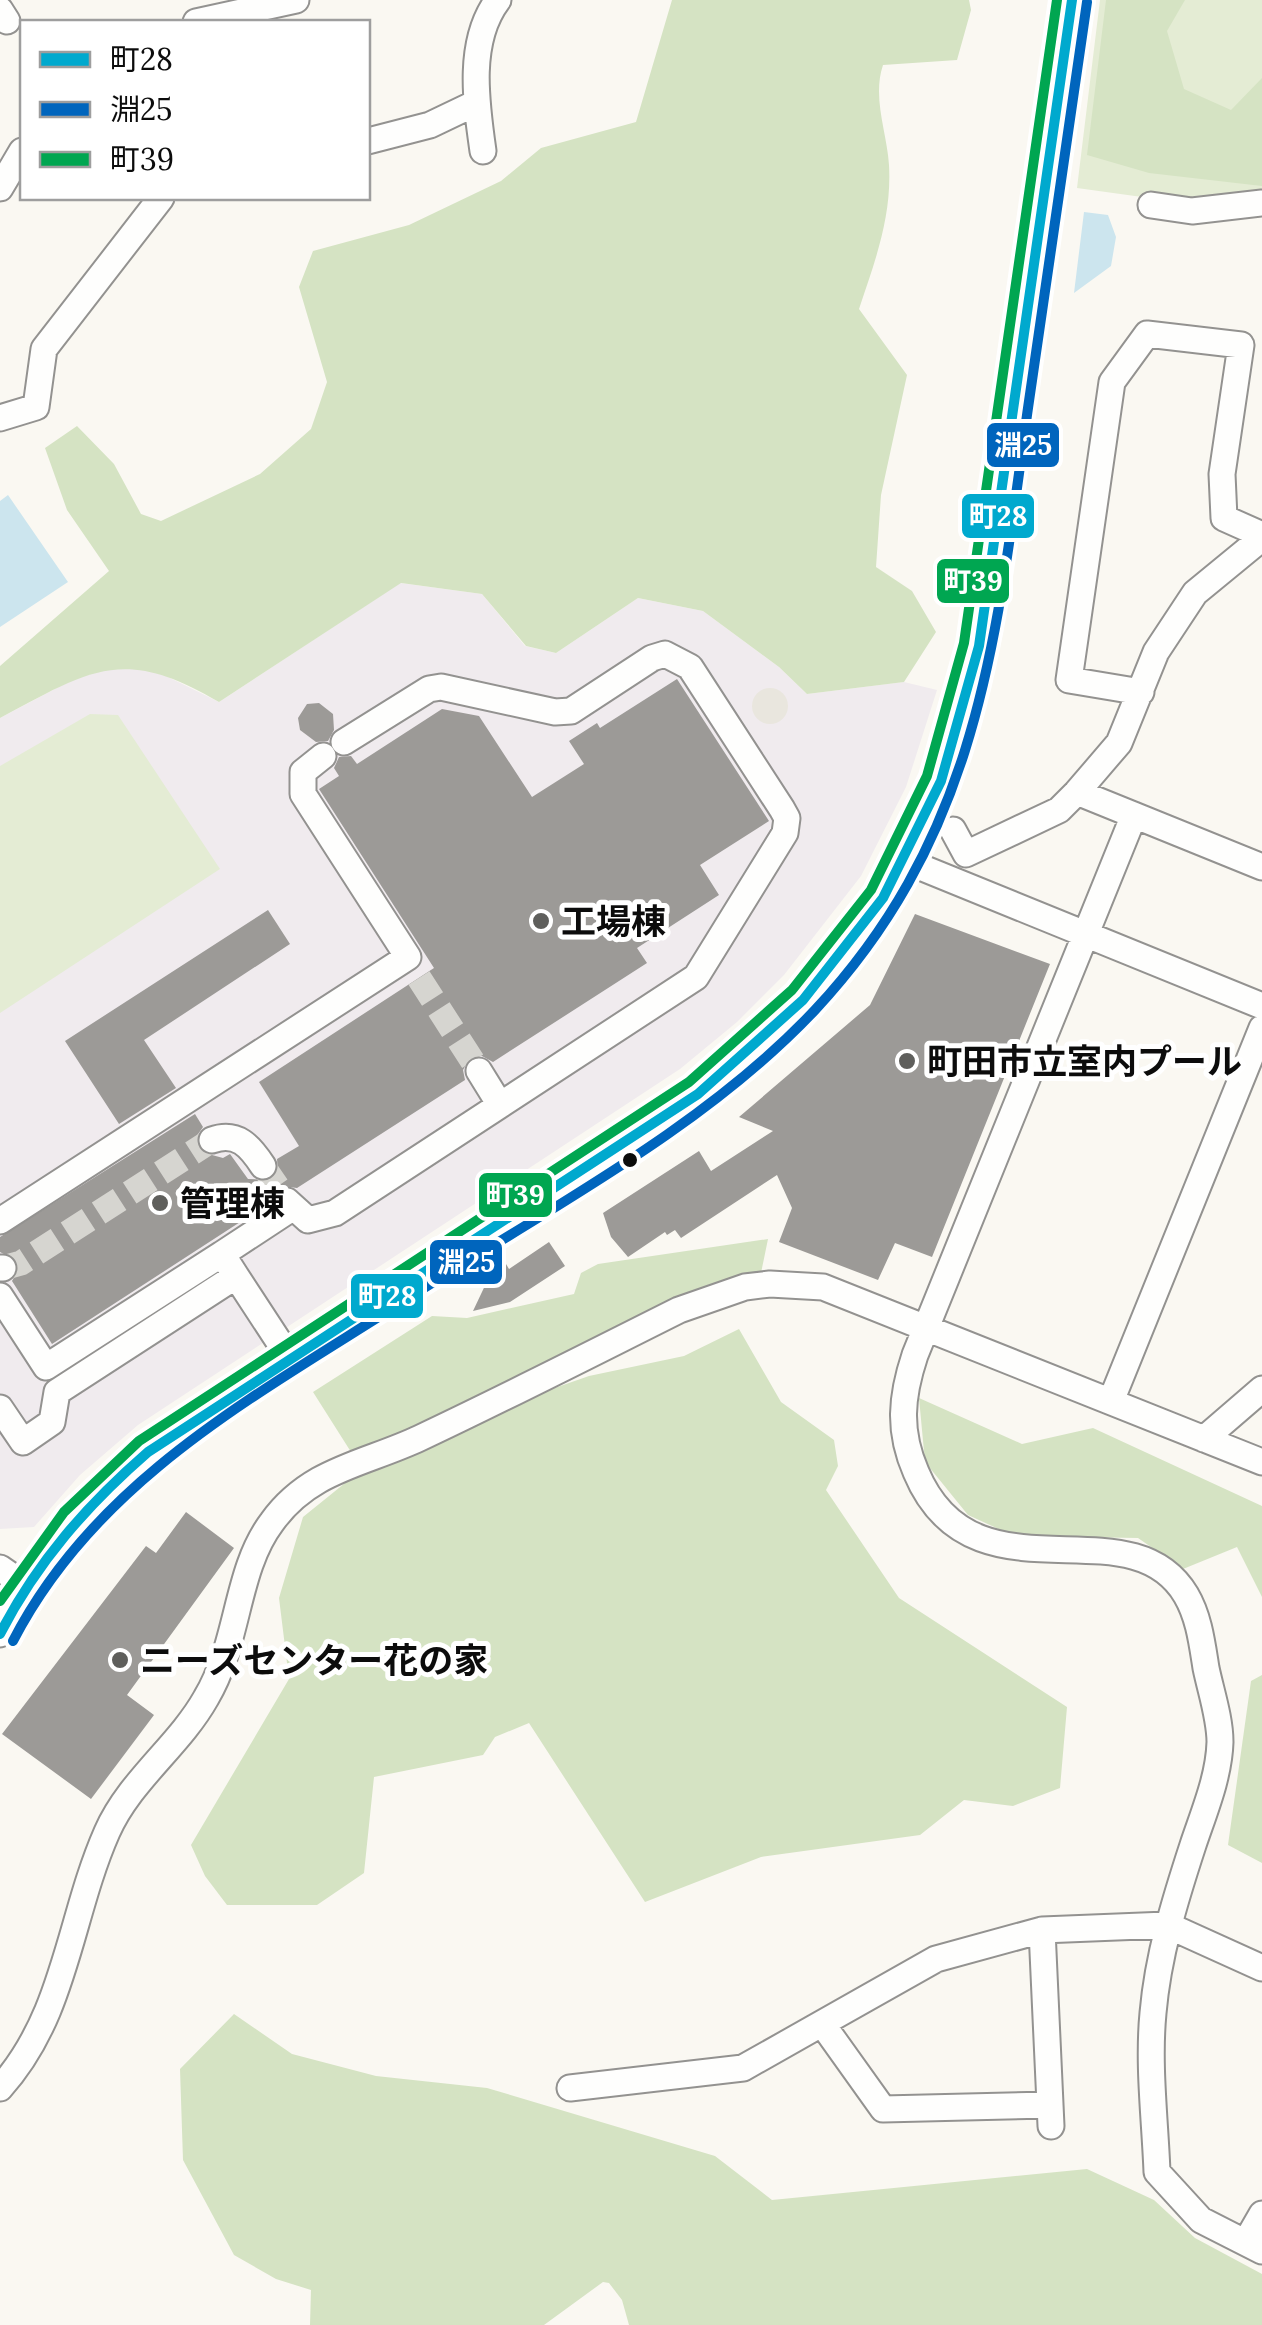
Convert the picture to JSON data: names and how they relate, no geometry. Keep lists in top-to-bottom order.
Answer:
{
  "places": [
    "工場棟",
    "町田市立室内プール",
    "管理棟",
    "ニーズセンター花の家"
  ],
  "lines": ["transit line 町28", "transit line 町39", "transit line 淵25"],
  "legend": ["町28", "淵25", "町39"]
}
